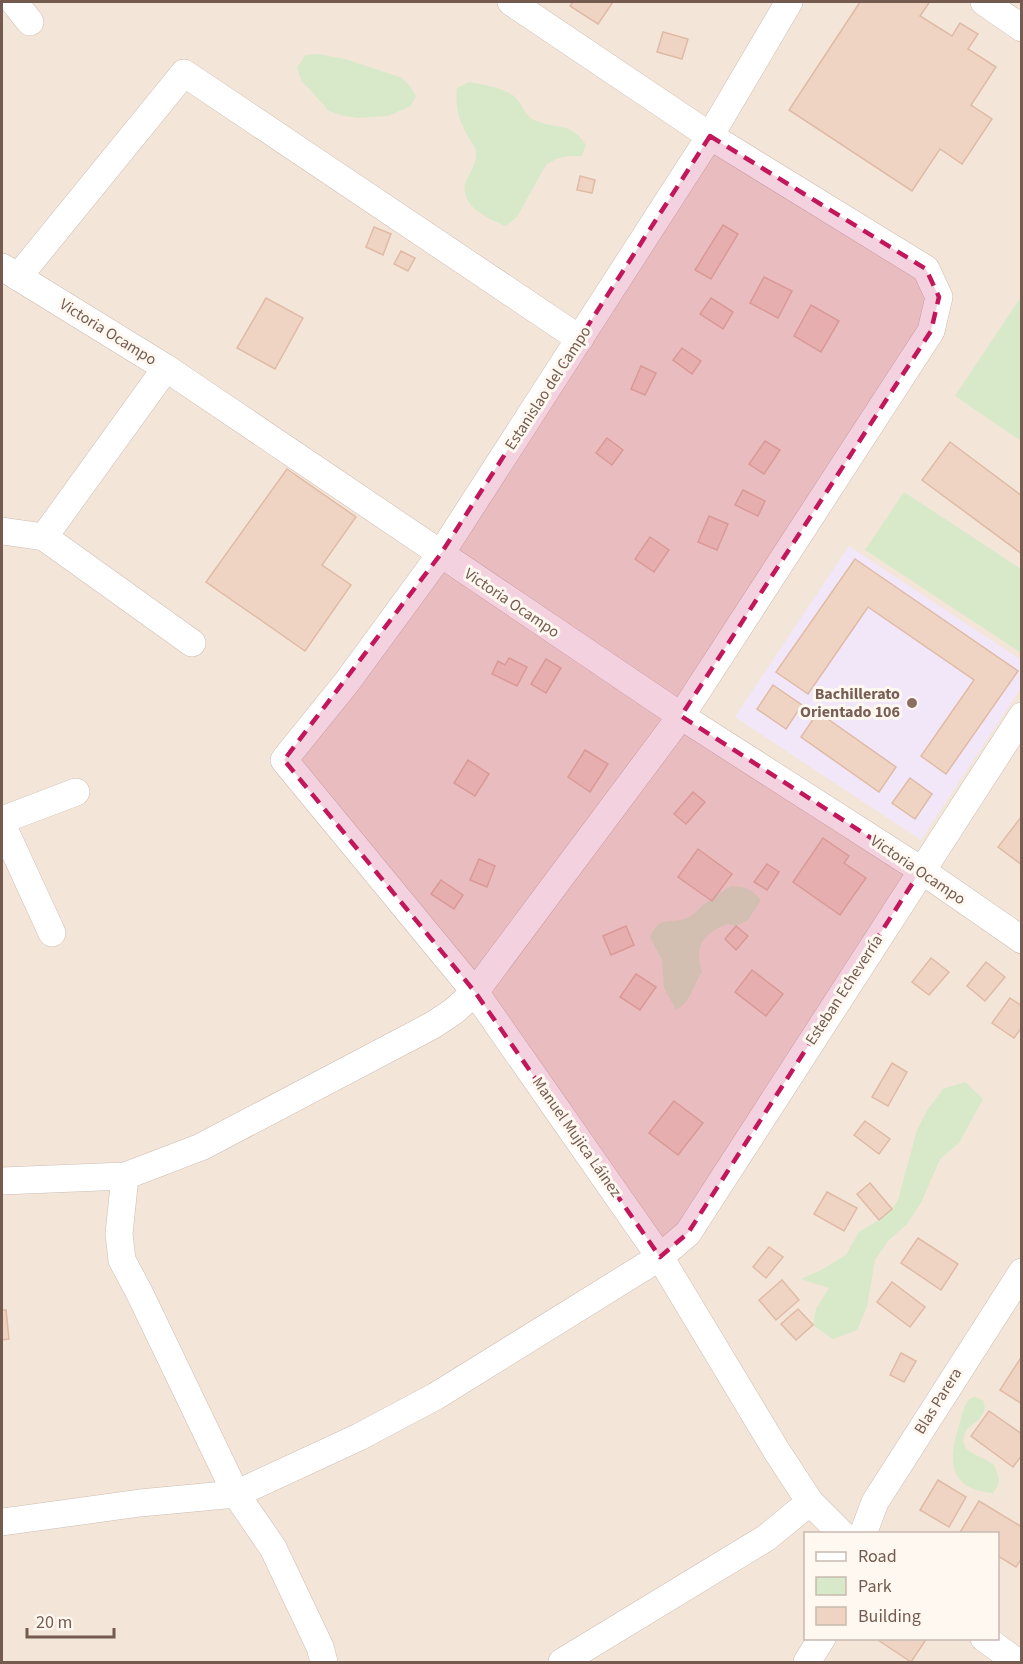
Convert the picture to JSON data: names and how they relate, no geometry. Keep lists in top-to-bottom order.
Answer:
{
  "streets": {
    "street": [
      "Victoria Ocampo",
      "Estanislao del Campo",
      "Esteban Echeverría",
      "Manuel Mujica Láinez",
      "Blas Parera"
    ]
  },
  "crossings": [
    ["Victoria Ocampo", "Estanislao del Campo"],
    ["Victoria Ocampo", "Esteban Echeverría"],
    ["Estanislao del Campo", "Manuel Mujica Láinez"],
    ["Esteban Echeverría", "Manuel Mujica Láinez"]
  ],
  "places": ["Bachillerato Orientado 106"],
  "legend": ["Road", "Park", "Building"],
  "scale_bar": "20 m"
}
